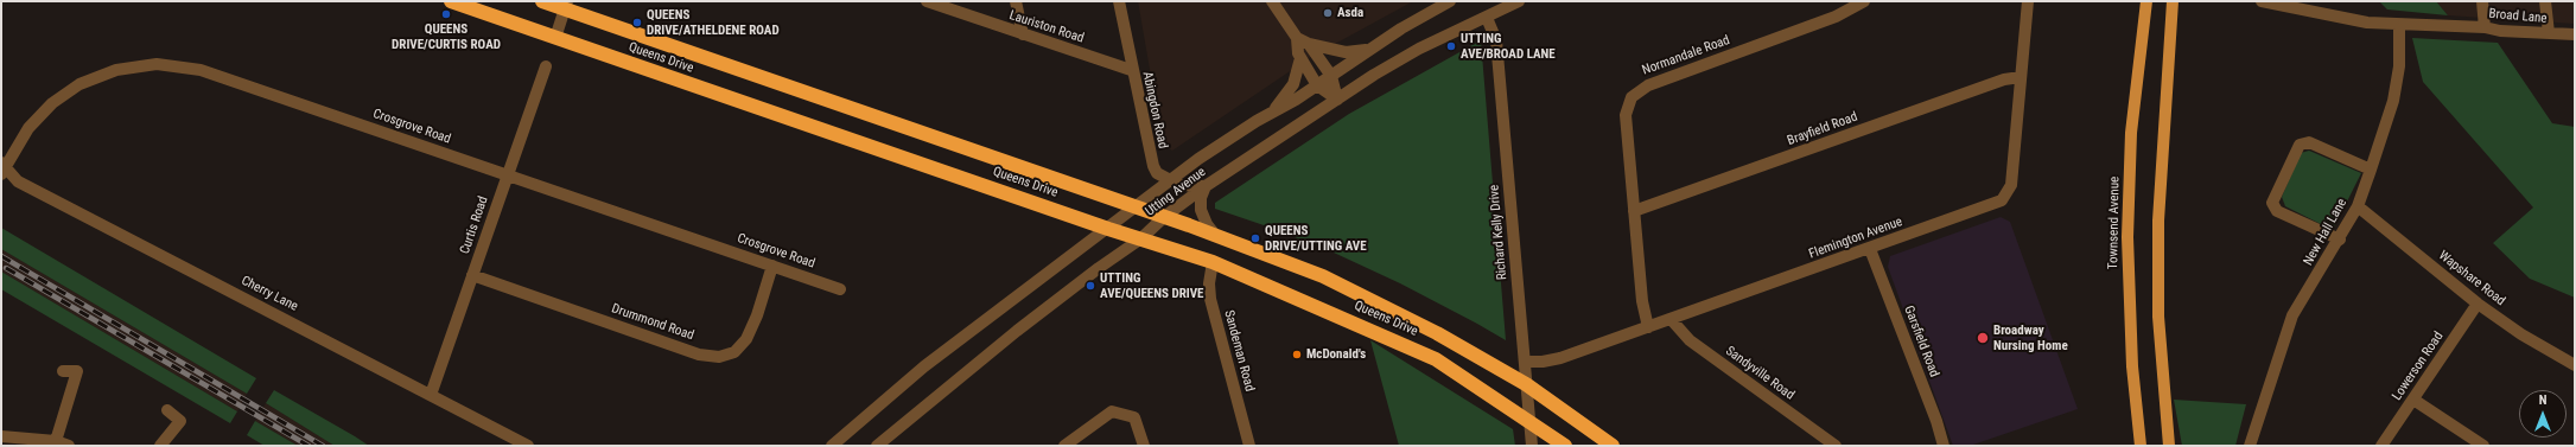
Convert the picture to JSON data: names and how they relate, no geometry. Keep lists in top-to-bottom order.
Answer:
{
  "streets": {
    "highway": ["Queens Drive"],
    "main road": ["Townsend Avenue"],
    "street": [
      "Broad Lane",
      "Lauriston Road",
      "Normandale Road",
      "Abingdon Road",
      "Crosgrove Road",
      "Brayfield Road",
      "Utting Avenue",
      "Curtis Road",
      "Richard Kelly Drive",
      "New Hall Lane",
      "Flemington Avenue",
      "Wapshare Road",
      "Cherry Lane",
      "Drummond Road",
      "Garsfield Road",
      "Sandeman Road",
      "Lowerson Road",
      "Sandyville Road"
    ]
  },
  "crossings": [
    ["Broad Lane", "New Hall Lane"],
    ["Lauriston Road", "Abingdon Road"],
    ["Normandale Road", "Brayfield Road"],
    ["Normandale Road", "Flemington Avenue"],
    ["Queens Drive", "Utting Avenue"],
    ["Queens Drive", "Richard Kelly Drive"],
    ["Queens Drive", "Sandeman Road"],
    ["Abingdon Road", "Utting Avenue"],
    ["Crosgrove Road", "Curtis Road"],
    ["Crosgrove Road", "Cherry Lane"],
    ["Crosgrove Road", "Drummond Road"],
    ["Brayfield Road", "Flemington Avenue"],
    ["Utting Avenue", "Richard Kelly Drive"],
    ["Curtis Road", "Cherry Lane"],
    ["Curtis Road", "Drummond Road"],
    ["Richard Kelly Drive", "Flemington Avenue"],
    ["New Hall Lane", "Wapshare Road"],
    ["Flemington Avenue", "Garsfield Road"],
    ["Flemington Avenue", "Sandyville Road"],
    ["Wapshare Road", "Lowerson Road"]
  ],
  "places": [
    "Asda",
    "QUEENS DRIVE/CURTIS ROAD",
    "QUEENS DRIVE/ATHELDENE ROAD",
    "UTTING AVE/BROAD LANE",
    "QUEENS DRIVE/UTTING AVE",
    "UTTING AVE/QUEENS DRIVE",
    "Broadway Nursing Home",
    "McDonald's"
  ],
  "north": "top"
}
